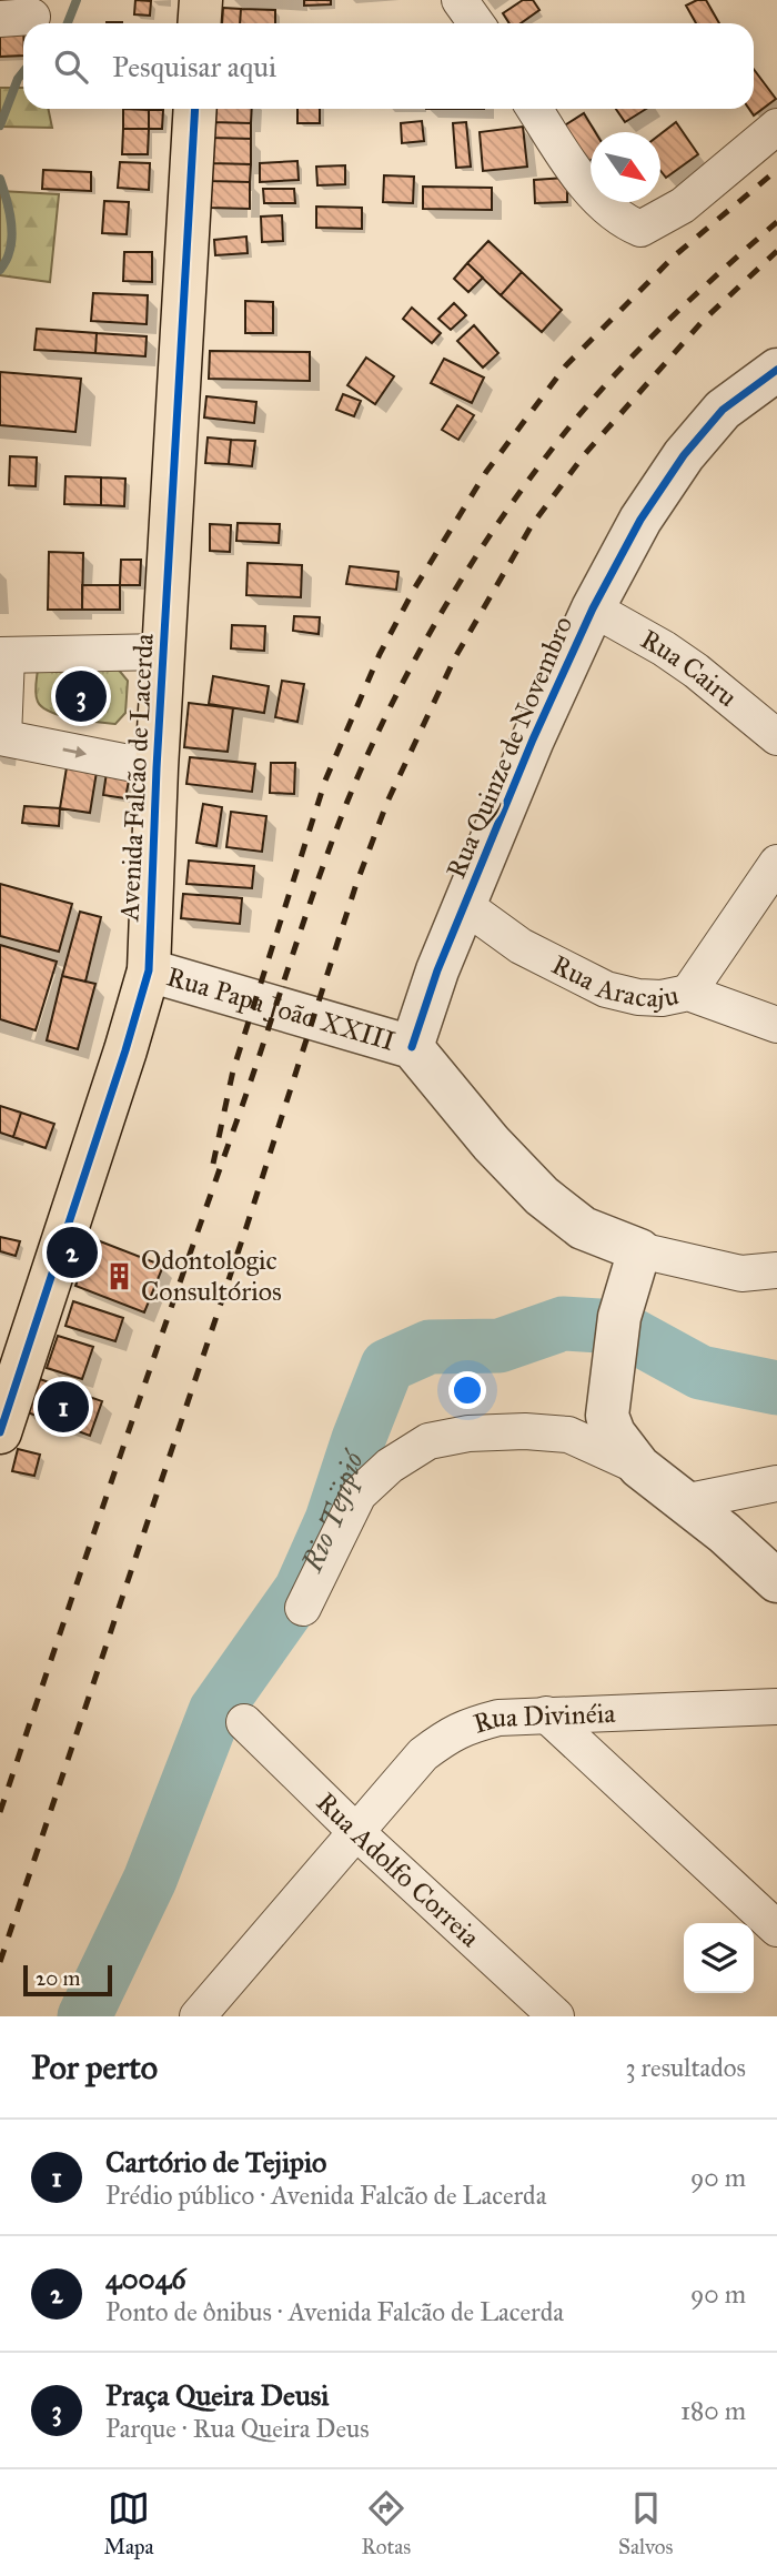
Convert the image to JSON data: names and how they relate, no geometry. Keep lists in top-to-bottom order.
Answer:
{
  "streets": {
    "main road": ["Avenida Falcão de Lacerda"],
    "street": [
      "Rua Cairu",
      "Rua Quinze de Novembro",
      "Rua Aracaju",
      "Rua Papa João XXIII",
      "Rua Divinéia",
      "Rua Adolfo Correia"
    ]
  },
  "crossings": [
    ["Rua Cairu", "Rua Quinze de Novembro"],
    ["Rua Quinze de Novembro", "Rua Aracaju"],
    ["Rua Quinze de Novembro", "Rua Papa João XXIII"],
    ["Avenida Falcão de Lacerda", "Rua Papa João XXIII"],
    ["Rua Divinéia", "Rua Adolfo Correia"]
  ],
  "water": ["Rio Tejipió"],
  "places": {
    "building": ["Odontologic Consultórios"]
  },
  "scale_bar": "20 m",
  "north": "bottom right",
  "page": {
    "search": "Pesquisar aqui",
    "pins": ["3", "2", "1"],
    "scale": "20 m",
    "heading": ["Por perto", "3 resultados"],
    "list": [
      {
        "mark": "1",
        "name": "Cartório de Tejipio",
        "note": "Prédio público · Avenida Falcão de Lacerda",
        "value": "90 m"
      },
      {
        "mark": "2",
        "name": "40046",
        "note": "Ponto de ônibus · Avenida Falcão de Lacerda",
        "value": "90 m"
      },
      {
        "mark": "3",
        "name": "Praça Queira Deusi",
        "note": "Parque · Rua Queira Deus",
        "value": "180 m"
      }
    ],
    "nav": ["Mapa", "Rotas", "Salvos"]
  }
}
